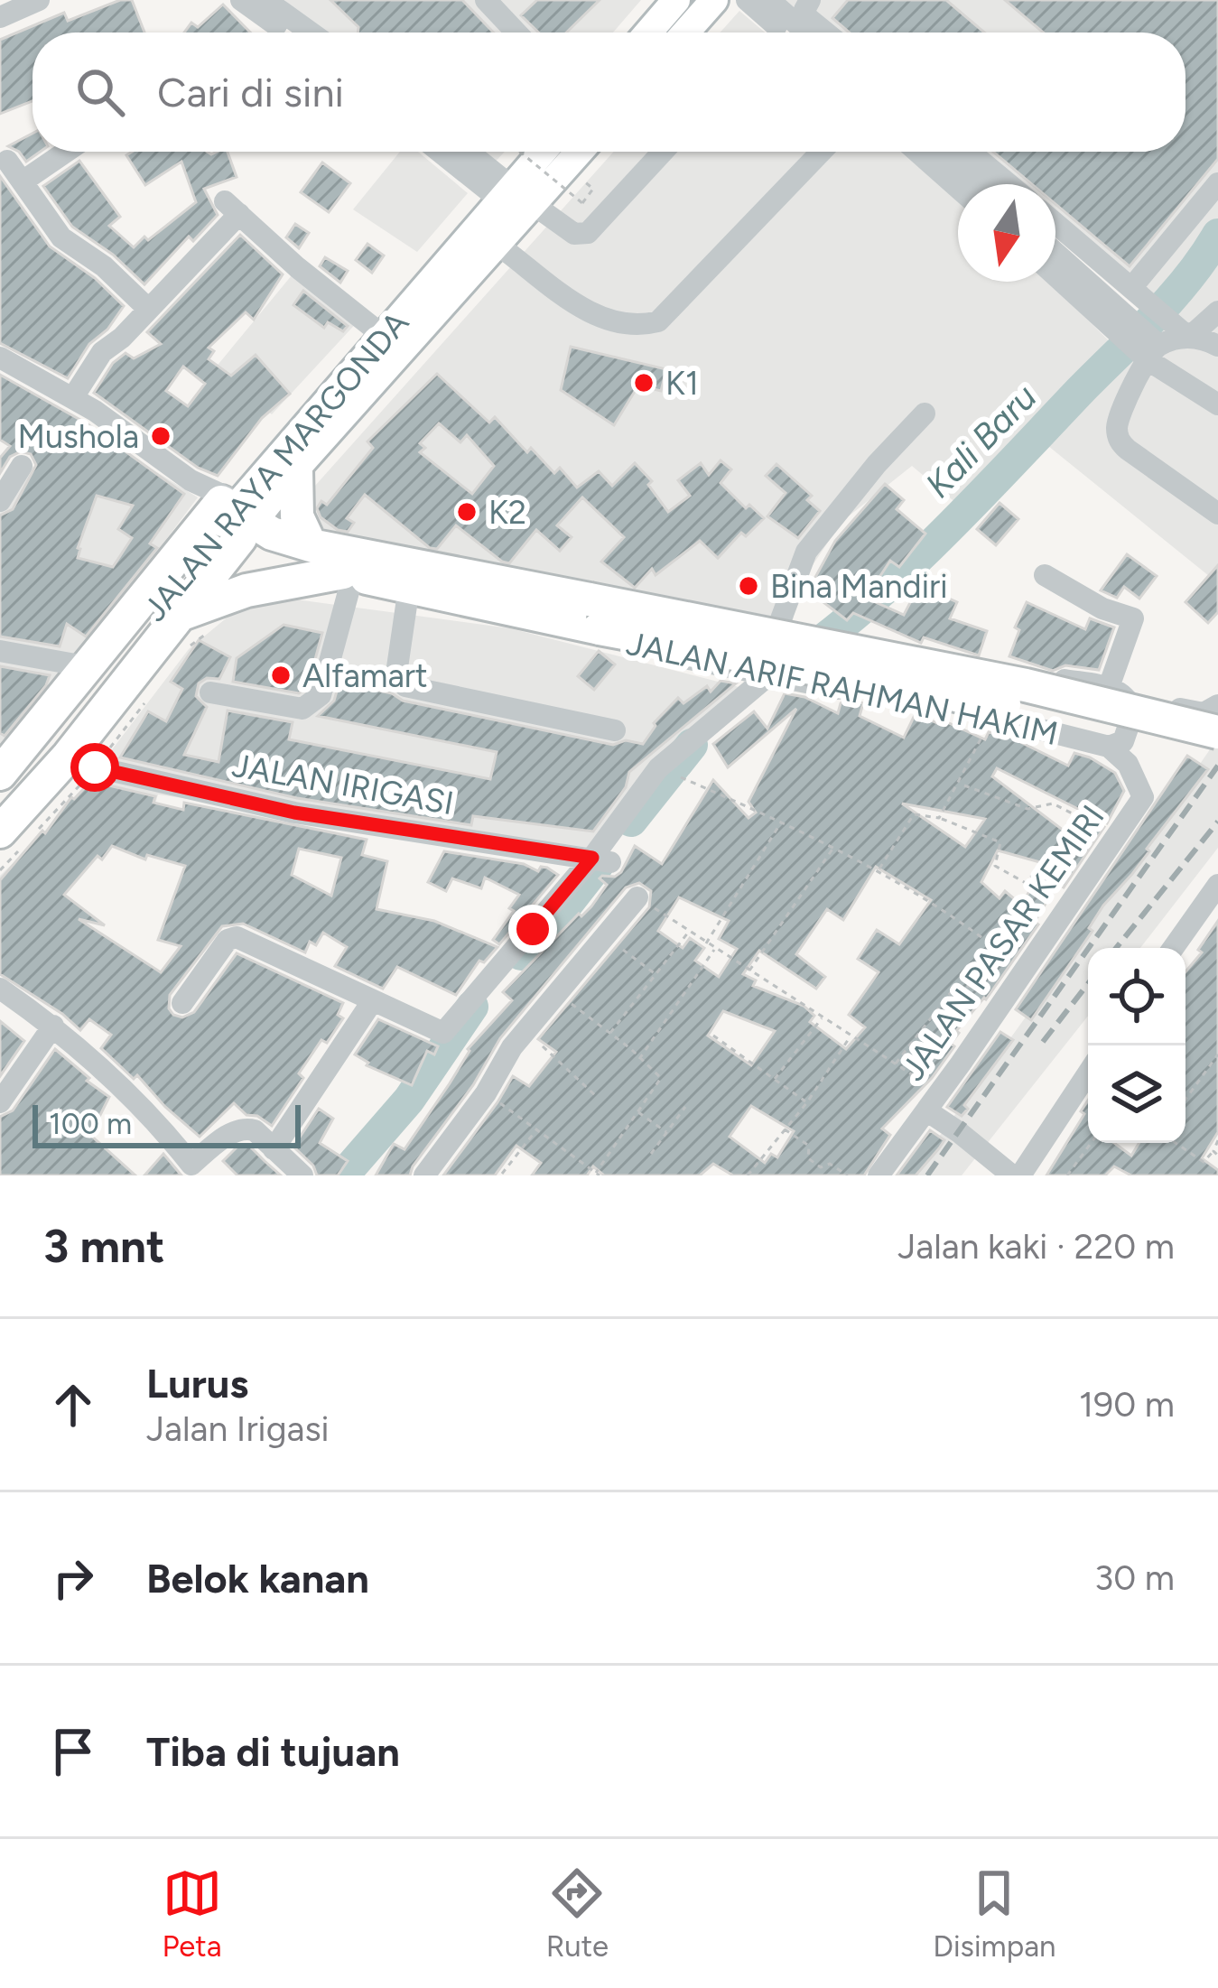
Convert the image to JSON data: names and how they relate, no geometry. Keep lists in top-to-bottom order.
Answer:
{
  "streets": {
    "highway": ["JALAN RAYA MARGONDA", "JALAN ARIF RAHMAN HAKIM"],
    "street": ["JALAN IRIGASI", "JALAN PASAR KEMIRI"]
  },
  "crossings": [
    ["JALAN RAYA MARGONDA", "JALAN ARIF RAHMAN HAKIM"],
    ["JALAN RAYA MARGONDA", "JALAN IRIGASI"],
    ["JALAN ARIF RAHMAN HAKIM", "JALAN PASAR KEMIRI"]
  ],
  "water": ["Kali Baru"],
  "places": [
    "K1",
    "Mushola",
    "K2",
    "Bina Mandiri",
    "Alfamart"
  ],
  "scale_bar": "100 m",
  "north": "bottom",
  "page": {
    "search": "Cari di sini",
    "scale": "100 m",
    "heading": ["3 mnt", "Jalan kaki · 220 m"],
    "list": [
      ["Lurus", "Jalan Irigasi", "190 m"],
      ["Belok kanan", "30 m"],
      "Tiba di tujuan"
    ],
    "nav": ["Peta", "Rute", "Disimpan"]
  }
}
